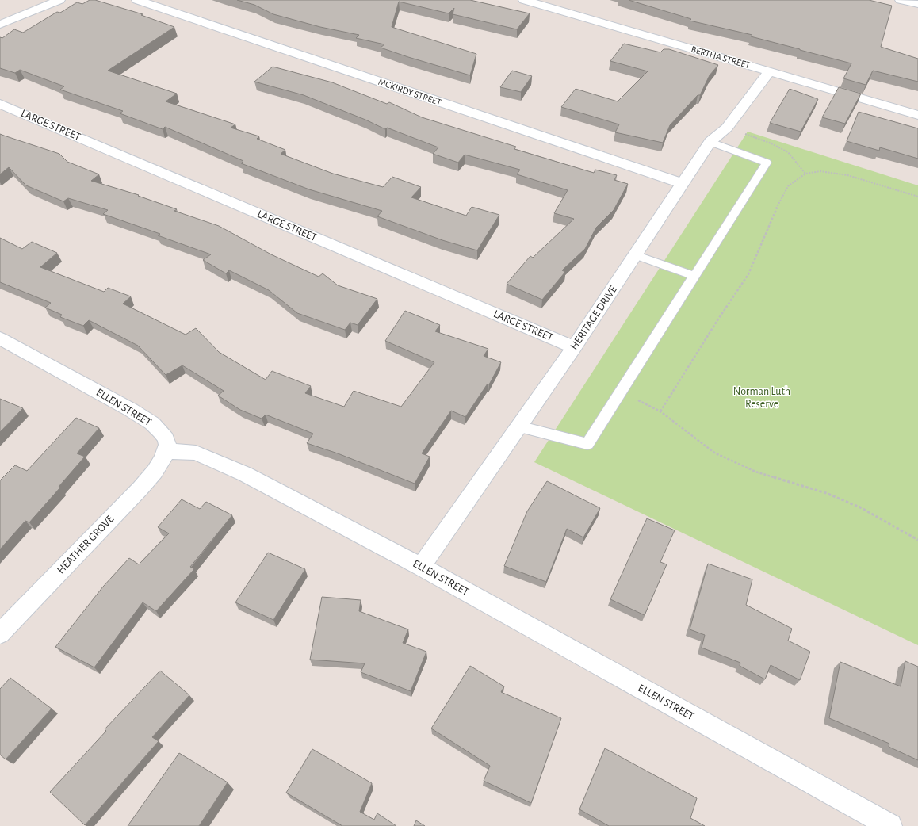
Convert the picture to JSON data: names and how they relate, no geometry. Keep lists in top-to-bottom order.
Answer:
{
  "streets": {
    "street": [
      "BERTHA STREET",
      "MCKIRDY STREET",
      "LARGE STREET",
      "HERITAGE DRIVE",
      "ELLEN STREET",
      "HEATHER GROVE"
    ]
  },
  "crossings": [
    ["BERTHA STREET", "HERITAGE DRIVE"],
    ["MCKIRDY STREET", "HERITAGE DRIVE"],
    ["LARGE STREET", "HERITAGE DRIVE"],
    ["HERITAGE DRIVE", "ELLEN STREET"],
    ["ELLEN STREET", "HEATHER GROVE"]
  ],
  "parks": ["Norman Luth Reserve"]
}
